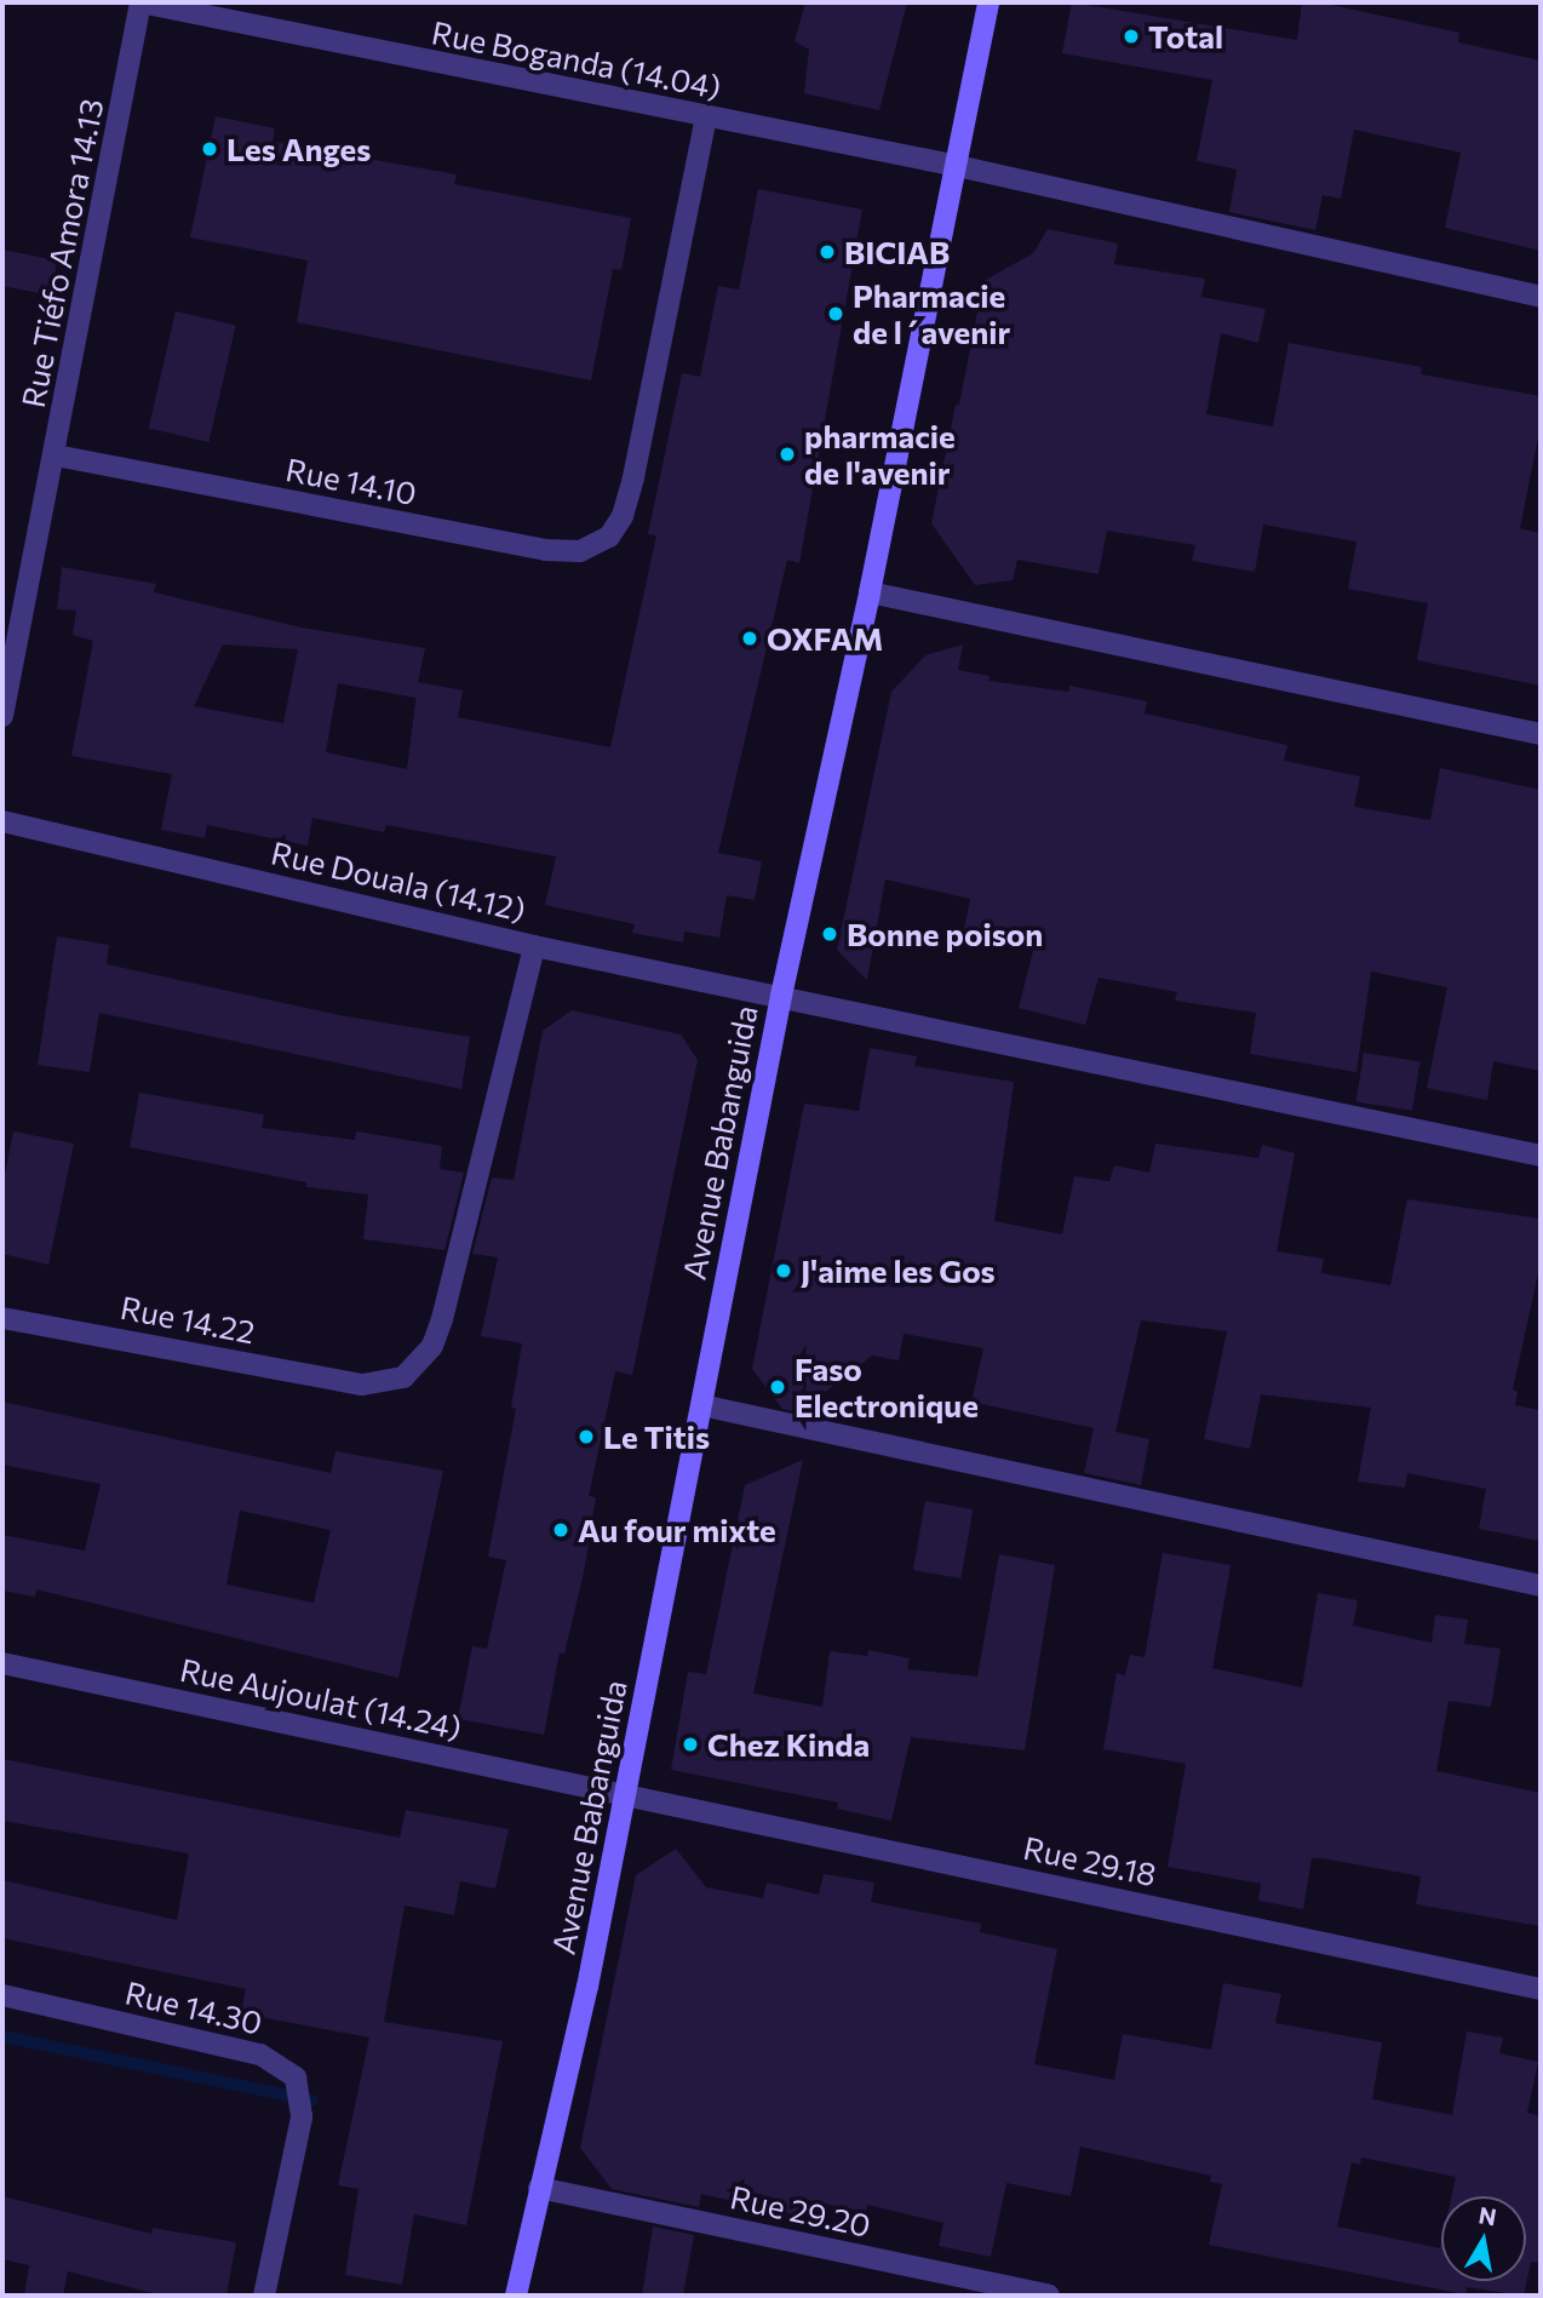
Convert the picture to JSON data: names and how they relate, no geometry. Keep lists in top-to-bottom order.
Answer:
{
  "streets": {
    "street": [
      "Rue Boganda (14.04)",
      "Rue Tiéfo Amora 14.13",
      "Rue 14.10",
      "Rue Douala (14.12)",
      "Avenue Babanguida",
      "Rue 14.22",
      "Rue Aujoulat (14.24)",
      "Rue 29.18",
      "Rue 14.30",
      "Rue 29.20"
    ]
  },
  "crossings": [
    ["Rue Boganda (14.04)", "Rue Tiéfo Amora 14.13"],
    ["Rue Boganda (14.04)", "Rue 14.10"],
    ["Rue Boganda (14.04)", "Avenue Babanguida"],
    ["Rue Tiéfo Amora 14.13", "Rue 14.10"],
    ["Rue Douala (14.12)", "Avenue Babanguida"],
    ["Rue Douala (14.12)", "Rue 14.22"],
    ["Avenue Babanguida", "Rue Aujoulat (14.24)"],
    ["Avenue Babanguida", "Rue 29.18"],
    ["Avenue Babanguida", "Rue 29.20"],
    ["Rue Aujoulat (14.24)", "Rue 29.18"]
  ],
  "places": [
    "Total",
    "Les Anges",
    "BICIAB",
    "Pharmacie de l´avenir",
    "pharmacie de l'avenir",
    "OXFAM",
    "Bonne poison",
    "J'aime les Gos",
    "Faso Electronique",
    "Le Titis",
    "Au four mixte",
    "Chez Kinda"
  ],
  "north": "top"
}
